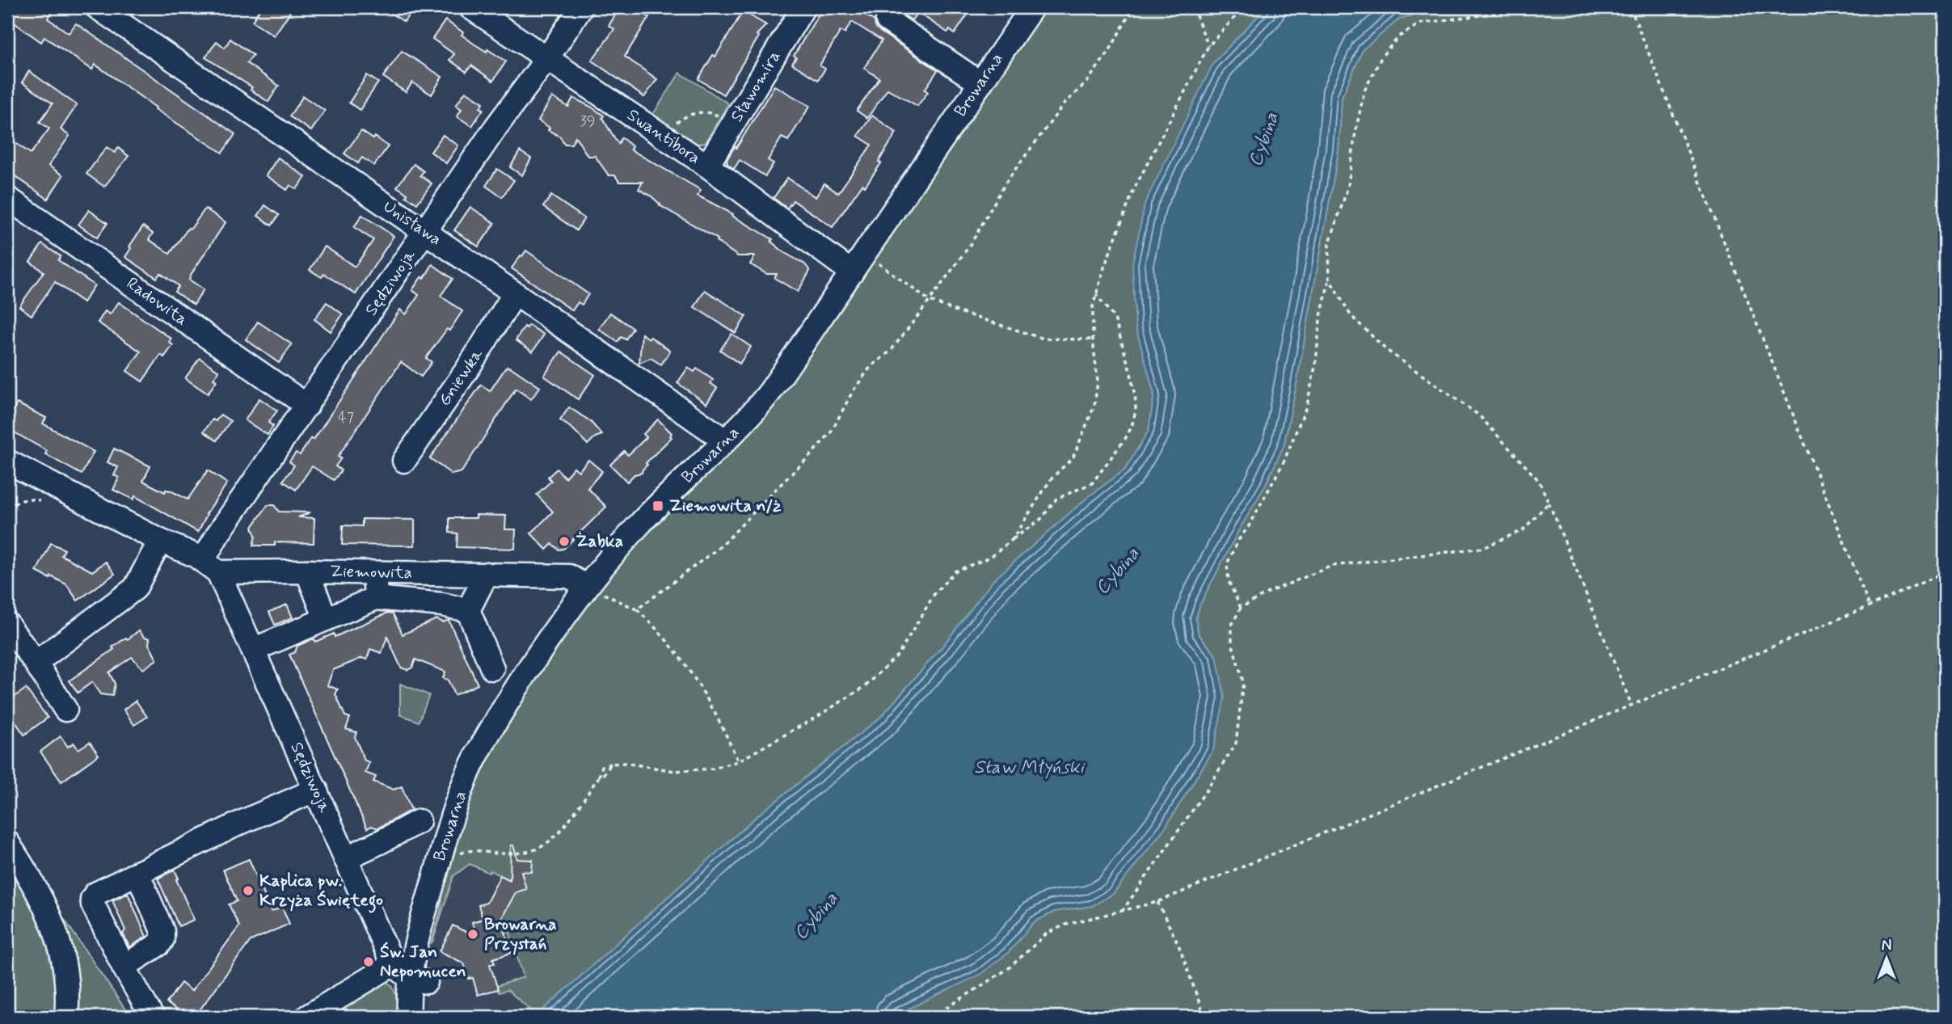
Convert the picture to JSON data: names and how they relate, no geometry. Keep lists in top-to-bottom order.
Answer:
{
  "streets": {
    "street": [
      "Browarna",
      "Sławomira",
      "Swantibora",
      "Unisława",
      "Sędziwoja",
      "Radowita",
      "Gniewka",
      "Ziemowita"
    ]
  },
  "crossings": [
    ["Browarna", "Swantibora"],
    ["Browarna", "Unisława"],
    ["Browarna", "Sędziwoja"],
    ["Browarna", "Ziemowita"],
    ["Sławomira", "Swantibora"],
    ["Swantibora", "Sędziwoja"],
    ["Unisława", "Sędziwoja"],
    ["Unisława", "Gniewka"],
    ["Sędziwoja", "Radowita"],
    ["Sędziwoja", "Ziemowita"]
  ],
  "water": ["Cybina", "Staw Młyński"],
  "places": {
    "transit": ["Ziemowita n/ż"],
    "other": [
      "Żabka",
      "Kaplica pw. Krzyża Świętego",
      "Browarna Przystań",
      "Św. Jan Nepomucen"
    ]
  },
  "house_numbers": ["39", "47"],
  "north": "top"
}
